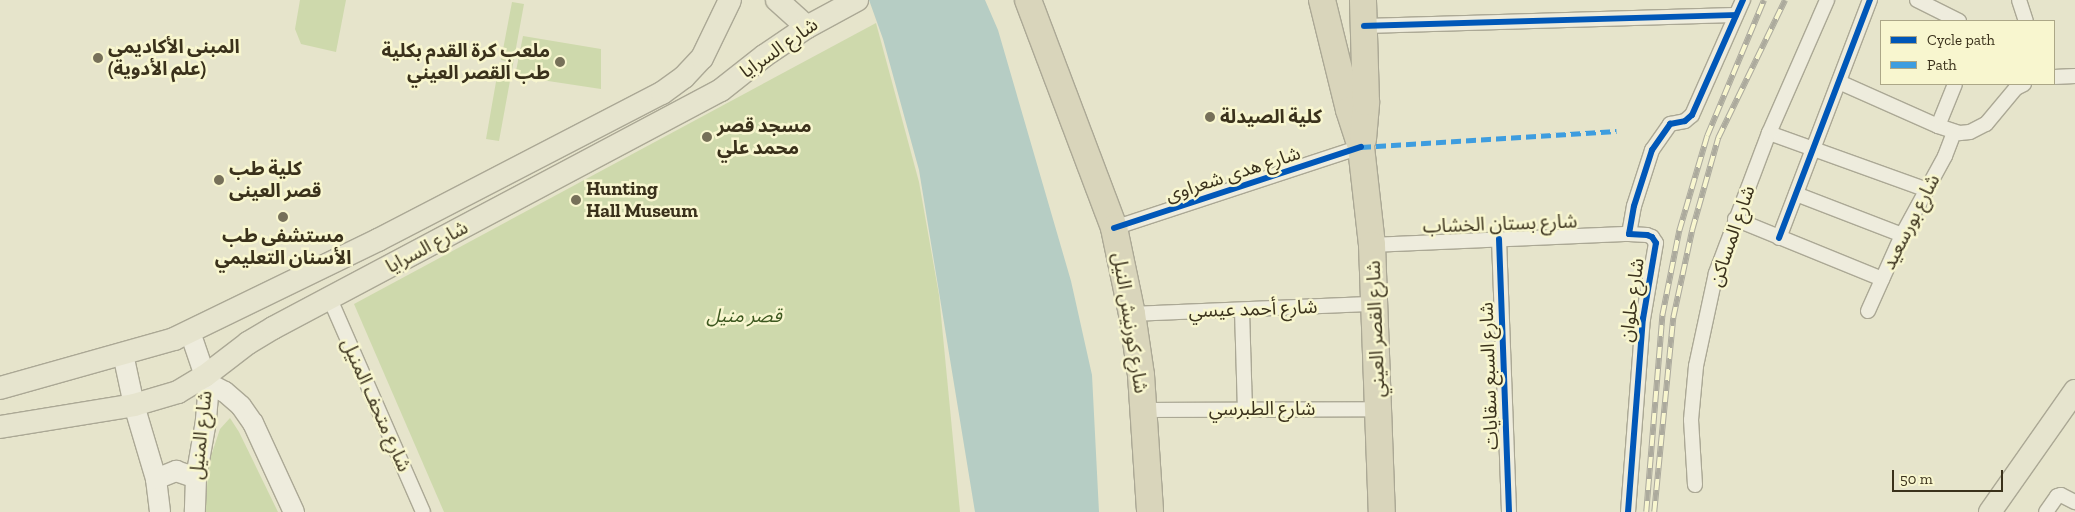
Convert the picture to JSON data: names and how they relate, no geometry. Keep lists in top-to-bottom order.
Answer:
{
  "streets": {
    "highway": ["شارع كورنيش النيل", "شارع القصر العيني"],
    "main road": ["شارع السرايا"],
    "street": [
      "شارع هدى شعراوى",
      "شارع بورسعيد",
      "شارع بستان الخشاب",
      "شارع المساكن",
      "شارع حلوان",
      "شارع أحمد عيسي",
      "شارع السبع سقايات",
      "شارع متحف المنيل",
      "شارع الطبرسي",
      "شارع المنيل"
    ]
  },
  "crossings": [
    ["شارع السرايا", "شارع متحف المنيل"],
    ["شارع السرايا", "شارع المنيل"],
    ["شارع هدى شعراوى", "شارع كورنيش النيل"],
    ["شارع هدى شعراوى", "شارع القصر العيني"],
    ["شارع بستان الخشاب", "شارع حلوان"],
    ["شارع بستان الخشاب", "شارع القصر العيني"],
    ["شارع بستان الخشاب", "شارع السبع سقايات"],
    ["شارع أحمد عيسي", "شارع كورنيش النيل"],
    ["شارع أحمد عيسي", "شارع القصر العيني"],
    ["شارع كورنيش النيل", "شارع الطبرسي"],
    ["شارع القصر العيني", "شارع الطبرسي"]
  ],
  "parks": ["قصر منيل"],
  "places": [
    "المبنى الأكاديمي (علم الأدوية)",
    "ملعب كرة القدم بكلية طب القصر العيني",
    "كلية الصيدلة",
    "مسجد قصر محمد علي",
    "كلية طب قصر العينى",
    "Hunting Hall Museum",
    "مستشفى طب الأسنان التعليمي"
  ],
  "legend": ["Cycle path", "Path"],
  "scale_bar": "50 m"
}
